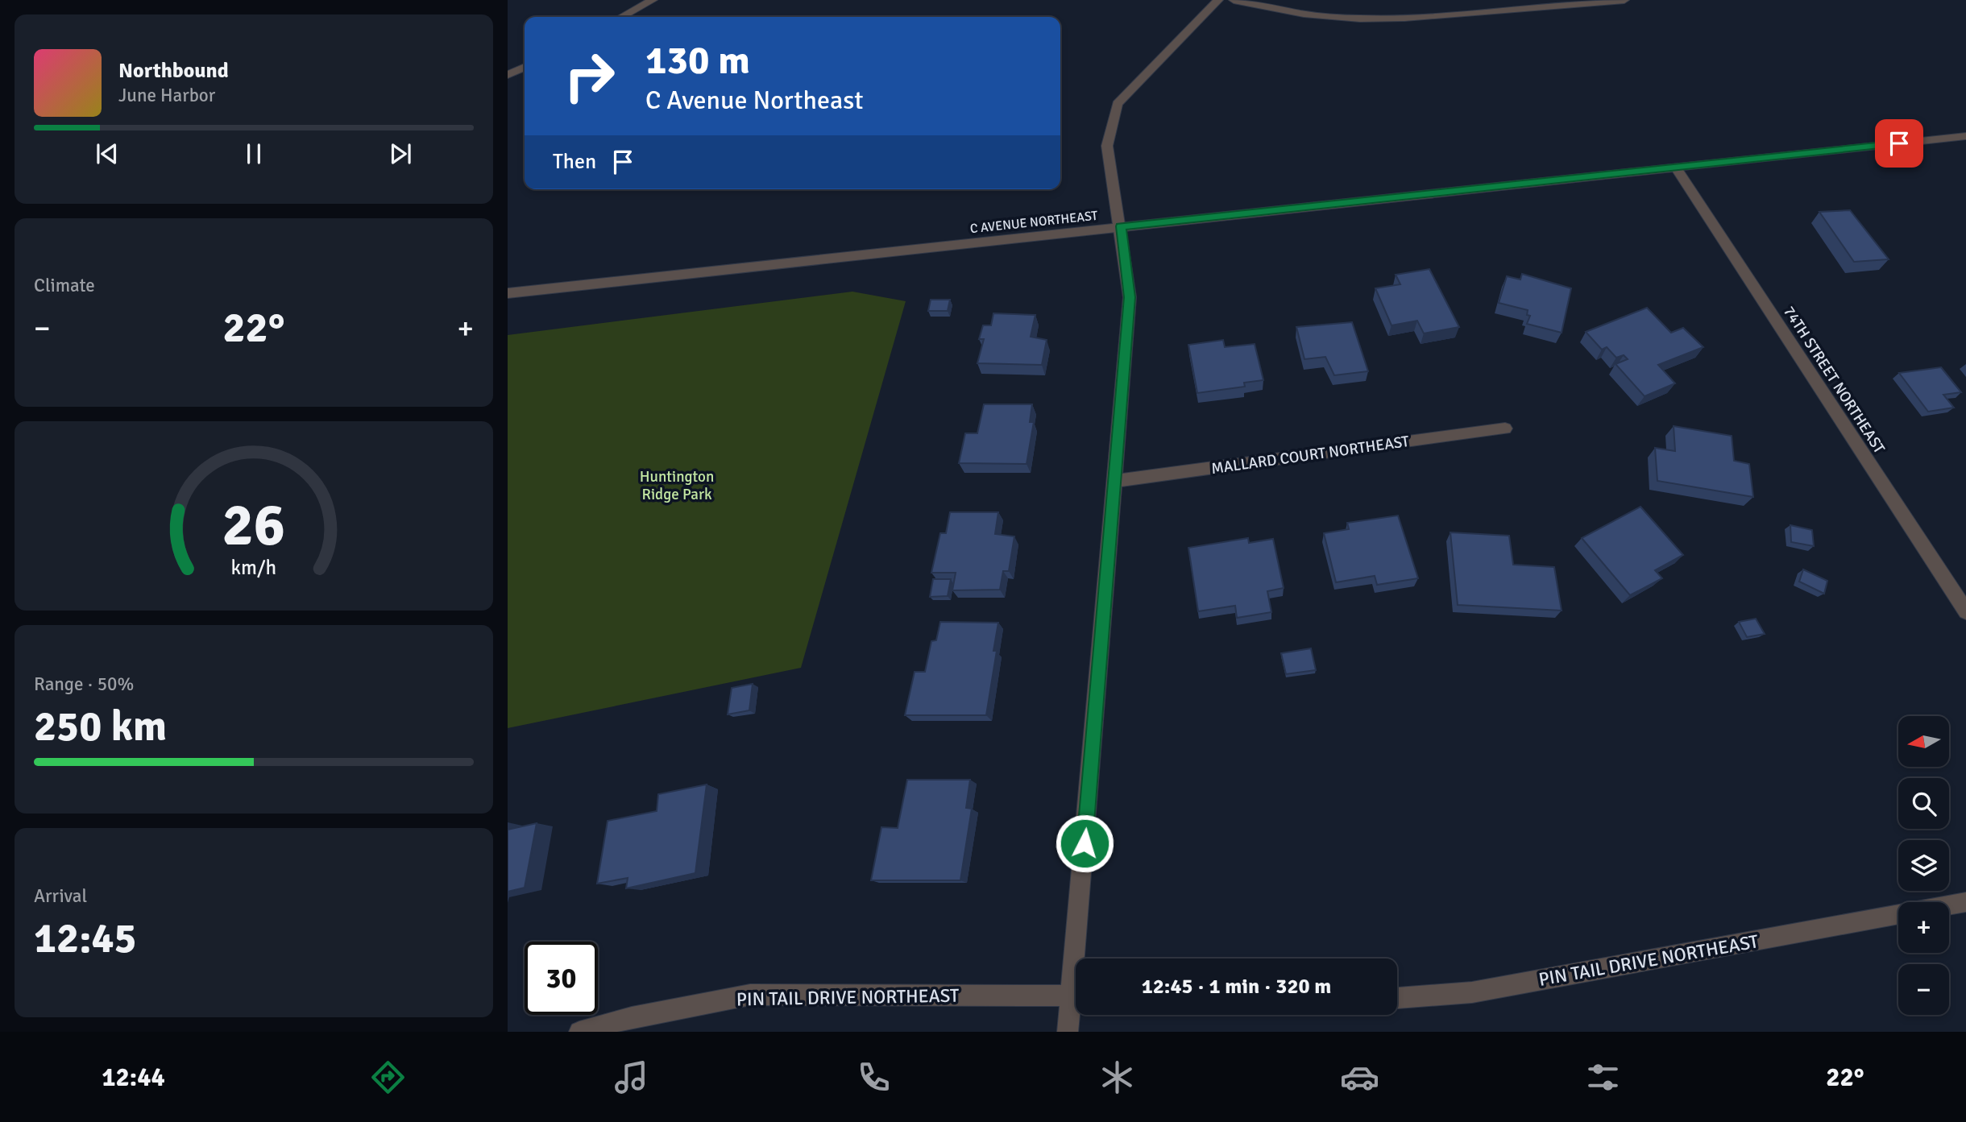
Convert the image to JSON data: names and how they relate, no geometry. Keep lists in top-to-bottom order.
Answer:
{
  "streets": {
    "street": [
      "C AVENUE NORTHEAST",
      "74TH STREET NORTHEAST",
      "MALLARD COURT NORTHEAST",
      "PIN TAIL DRIVE NORTHEAST"
    ]
  },
  "crossings": [
    ["C AVENUE NORTHEAST", "74TH STREET NORTHEAST"]
  ],
  "parks": ["Huntington Ridge Park"],
  "north": "left",
  "page": {
    "turn": ["130 m", "C Avenue Northeast"],
    "song": ["Northbound", "June Harbor"],
    "then": "Then",
    "tile": [
      "Climate",
      ["Range · 50%", "250 km"],
      ["Arrival", "12:45"]
    ],
    "heat": ["−", "22°", "+"],
    "map_buttons": ["+", "−"],
    "limit": "30",
    "trip": "12:45 · 1 min · 320 m",
    "tabs": ["12:44", "22°"],
    "gauge": ["26", "km/h"]
  }
}
